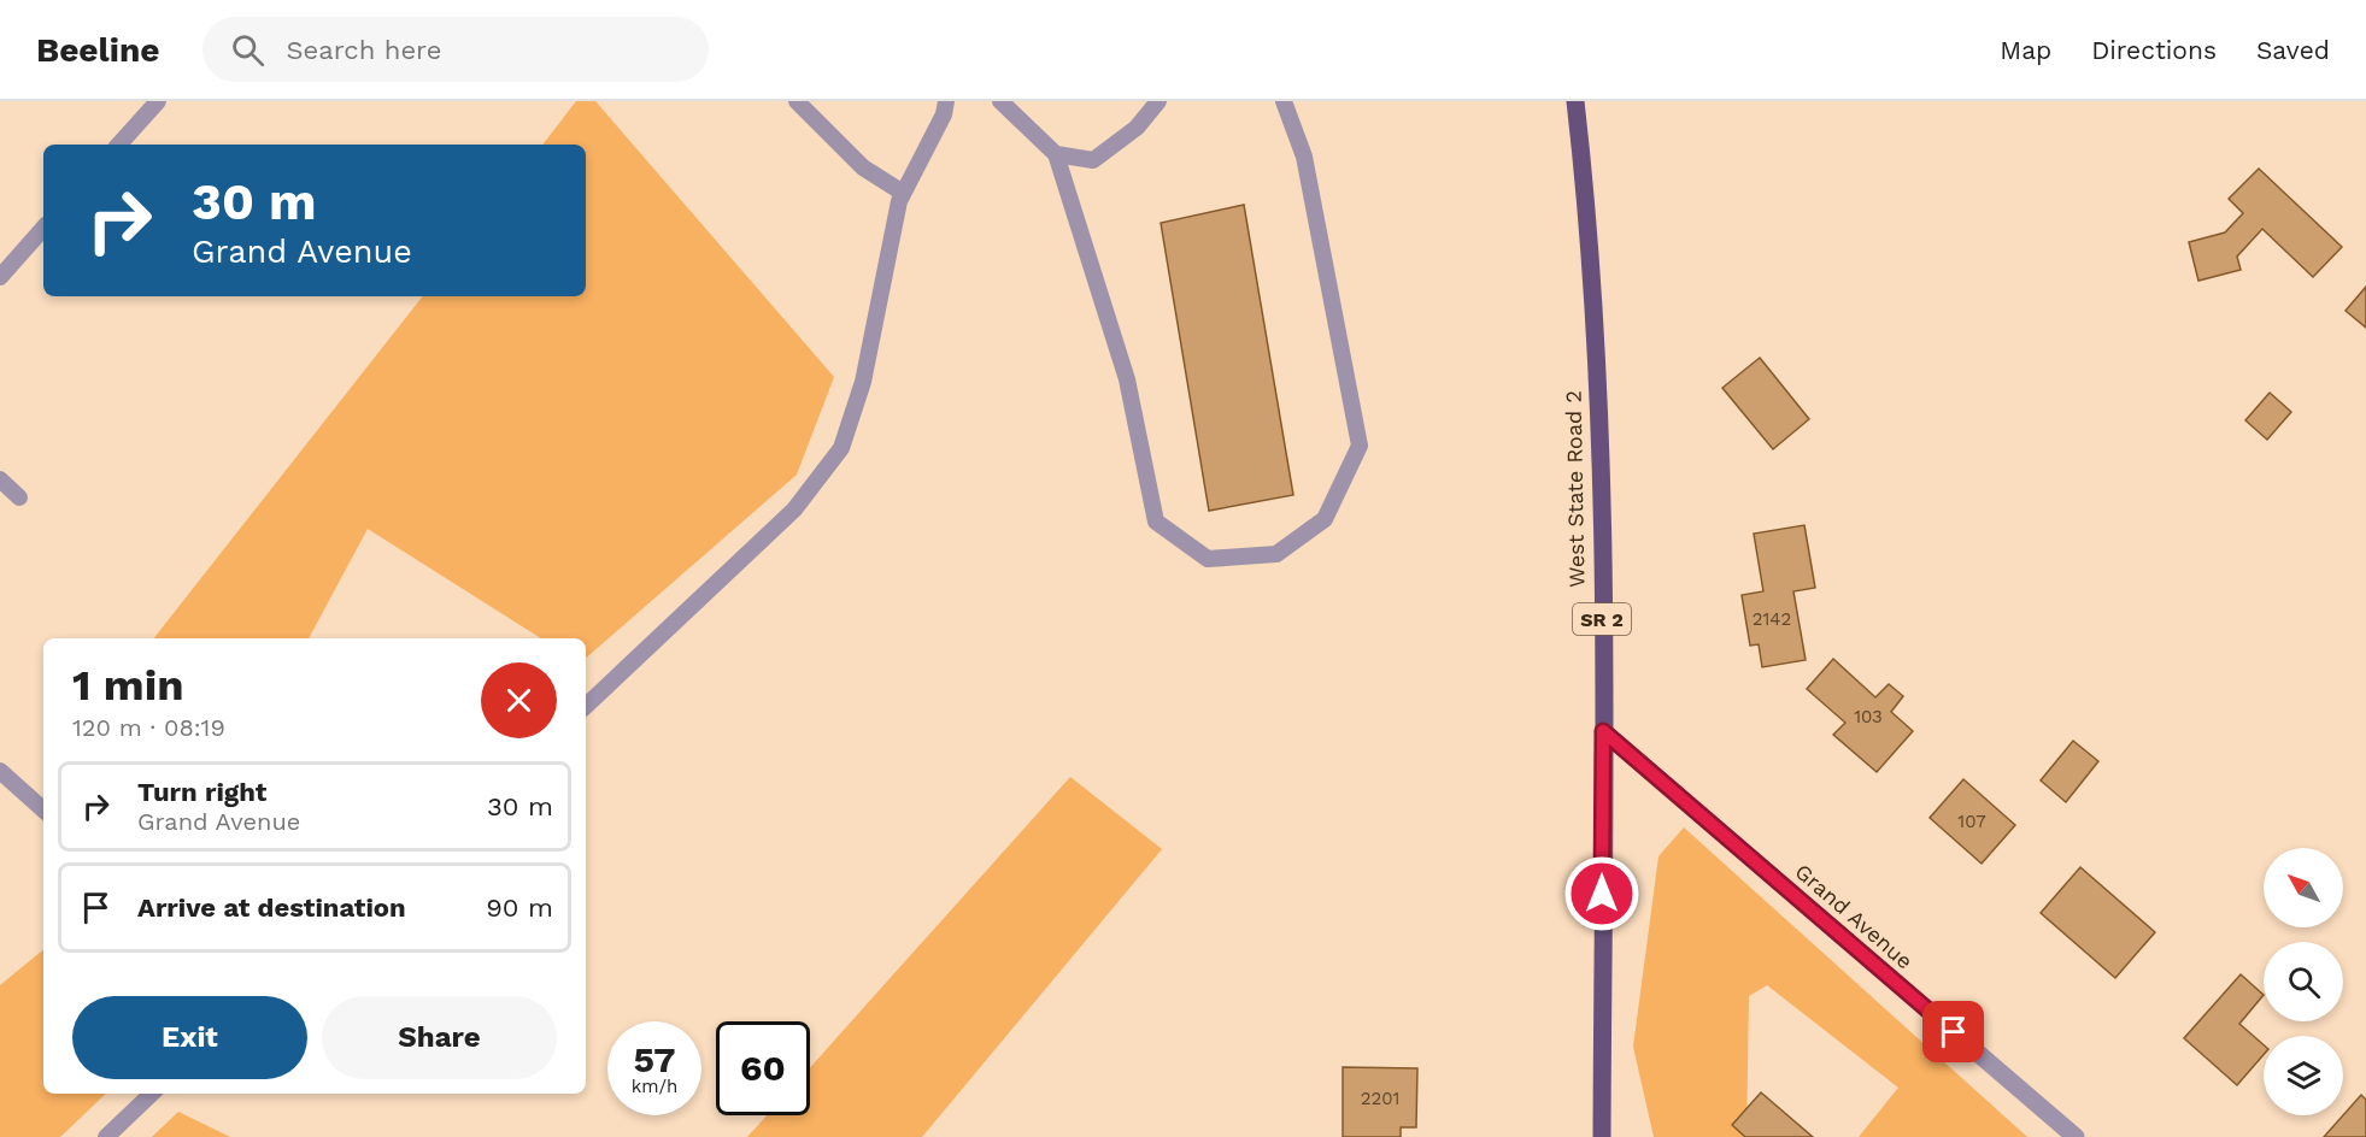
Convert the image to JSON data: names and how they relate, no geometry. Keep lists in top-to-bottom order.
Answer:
{
  "streets": {
    "main road": ["West State Road 2", "SR 2"],
    "street": ["Grand Avenue"]
  },
  "crossings": [
    ["West State Road 2", "Grand Avenue"]
  ],
  "house_numbers": [
    "2142",
    "103",
    "107",
    "2201"
  ],
  "north": "top left",
  "page": {
    "header": "Beeline",
    "search": "Search here",
    "nav": ["Map", "Directions", "Saved"],
    "turn": ["30 m", "Grand Avenue"],
    "heading": ["1 min", "120 m · 08:19"],
    "list": [
      {
        "name": "Turn right",
        "note": "Grand Avenue",
        "value": "30 m"
      },
      {
        "name": "Arrive at destination",
        "value": "90 m"
      }
    ],
    "buttons": ["Exit", "Share"],
    "speed": "57 km/h",
    "limit": "60"
  }
}
